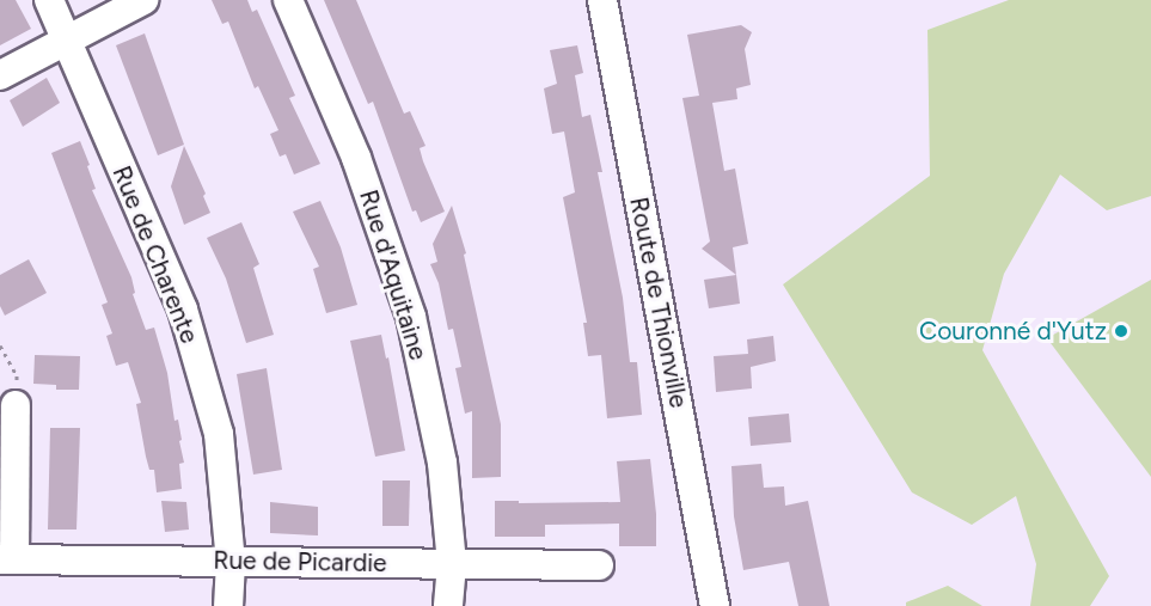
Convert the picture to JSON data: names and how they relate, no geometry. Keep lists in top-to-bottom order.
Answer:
{
  "streets": {
    "street": [
      "Rue de Charente",
      "Rue d'Aquitaine",
      "Route de Thionville",
      "Rue de Picardie"
    ]
  },
  "crossings": [
    ["Rue de Charente", "Rue de Picardie"],
    ["Rue d'Aquitaine", "Rue de Picardie"]
  ],
  "places": ["Couronné d'Yutz"]
}
